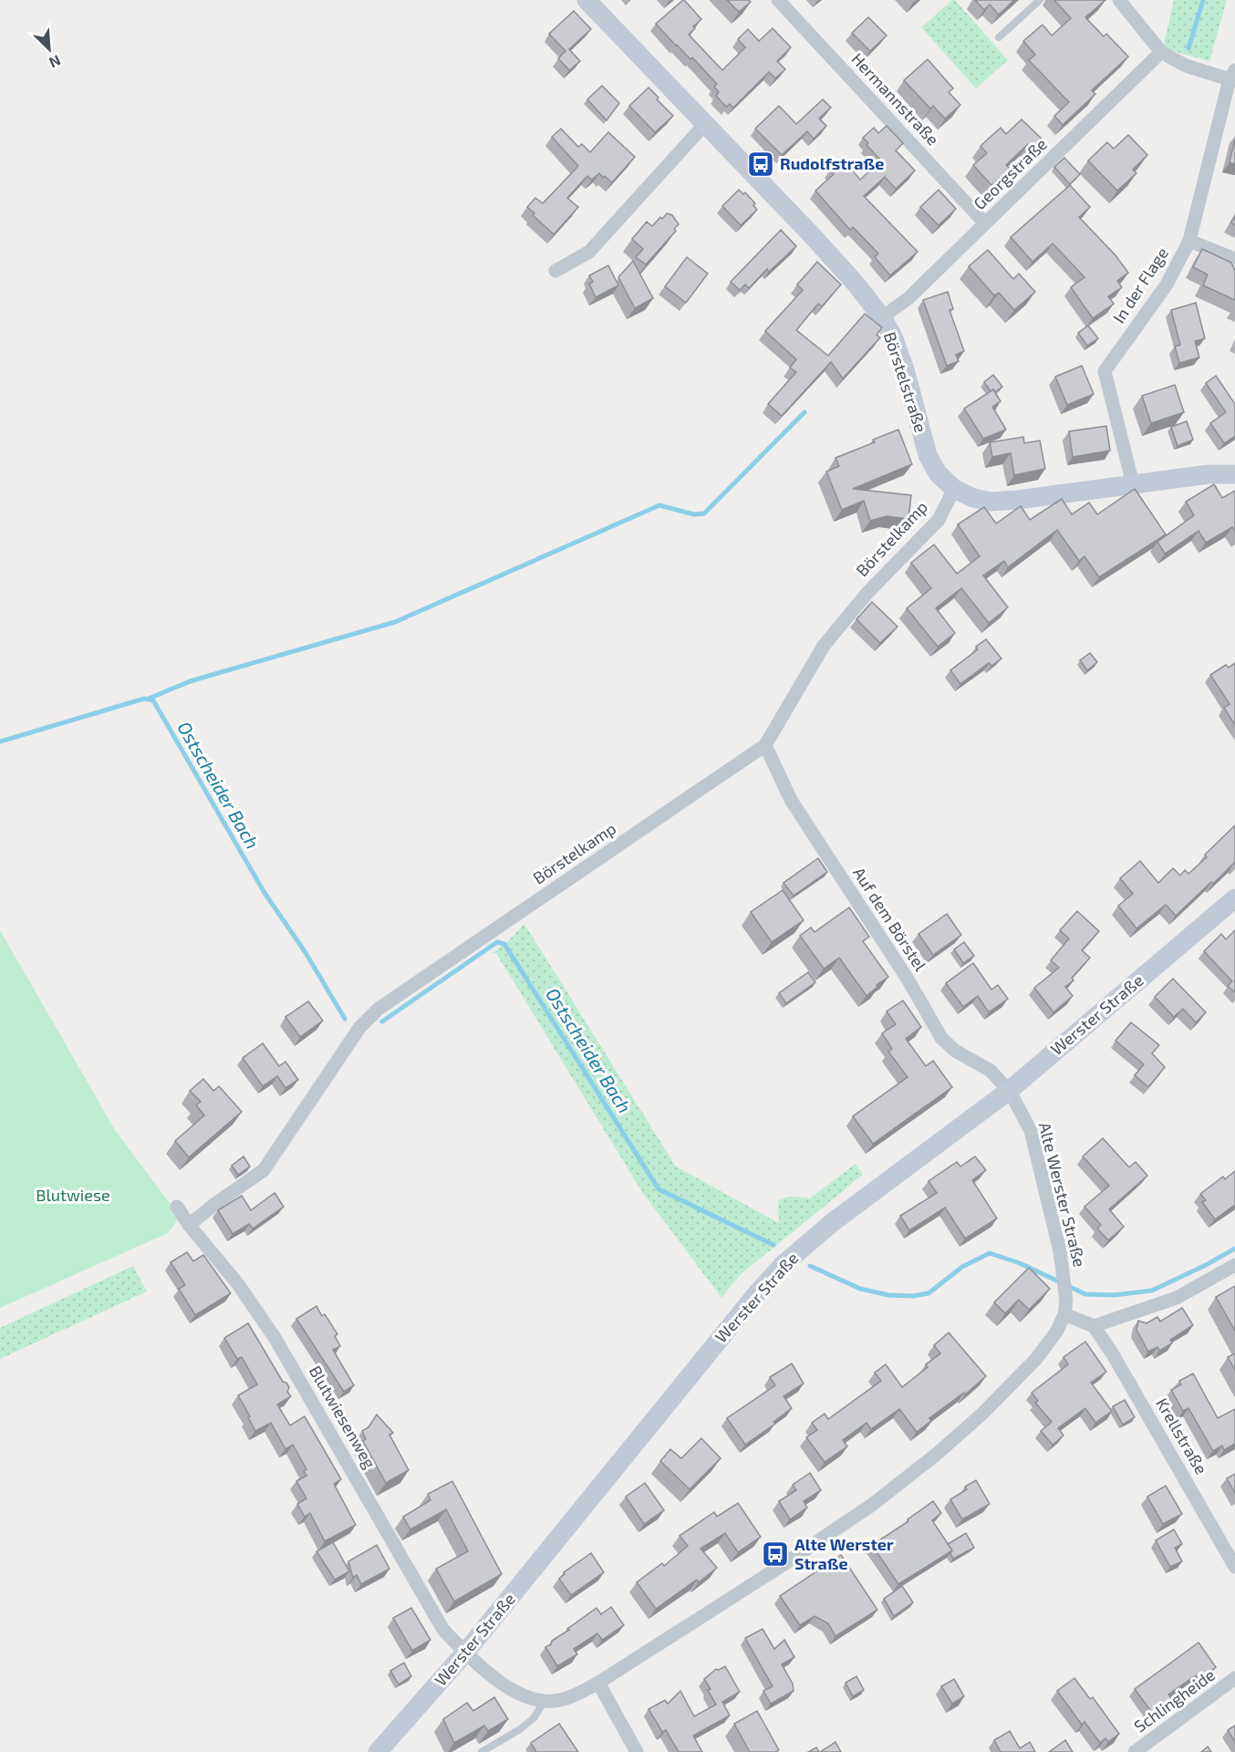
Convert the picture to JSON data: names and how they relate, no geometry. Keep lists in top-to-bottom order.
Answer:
{
  "streets": {
    "main road": ["Börstelstraße", "Werster Straße"],
    "street": [
      "Hermannstraße",
      "Georgstraße",
      "In der Flage",
      "Börstelkamp",
      "Auf dem Börstel",
      "Alte Werster Straße",
      "Blutwiesenweg",
      "Krellstraße",
      "Schlingheide"
    ]
  },
  "crossings": [
    ["Hermannstraße", "Georgstraße"],
    ["Georgstraße", "Börstelstraße"],
    ["In der Flage", "Börstelstraße"],
    ["Börstelstraße", "Börstelkamp"],
    ["Börstelkamp", "Auf dem Börstel"],
    ["Börstelkamp", "Blutwiesenweg"],
    ["Auf dem Börstel", "Werster Straße"],
    ["Auf dem Börstel", "Alte Werster Straße"],
    ["Werster Straße", "Alte Werster Straße"],
    ["Werster Straße", "Blutwiesenweg"]
  ],
  "water": ["Ostscheider Bach"],
  "parks": ["Blutwiese"],
  "places": {
    "bus stop": ["Rudolfstraße", "Alte Werster Straße"]
  },
  "north": "bottom right"
}
